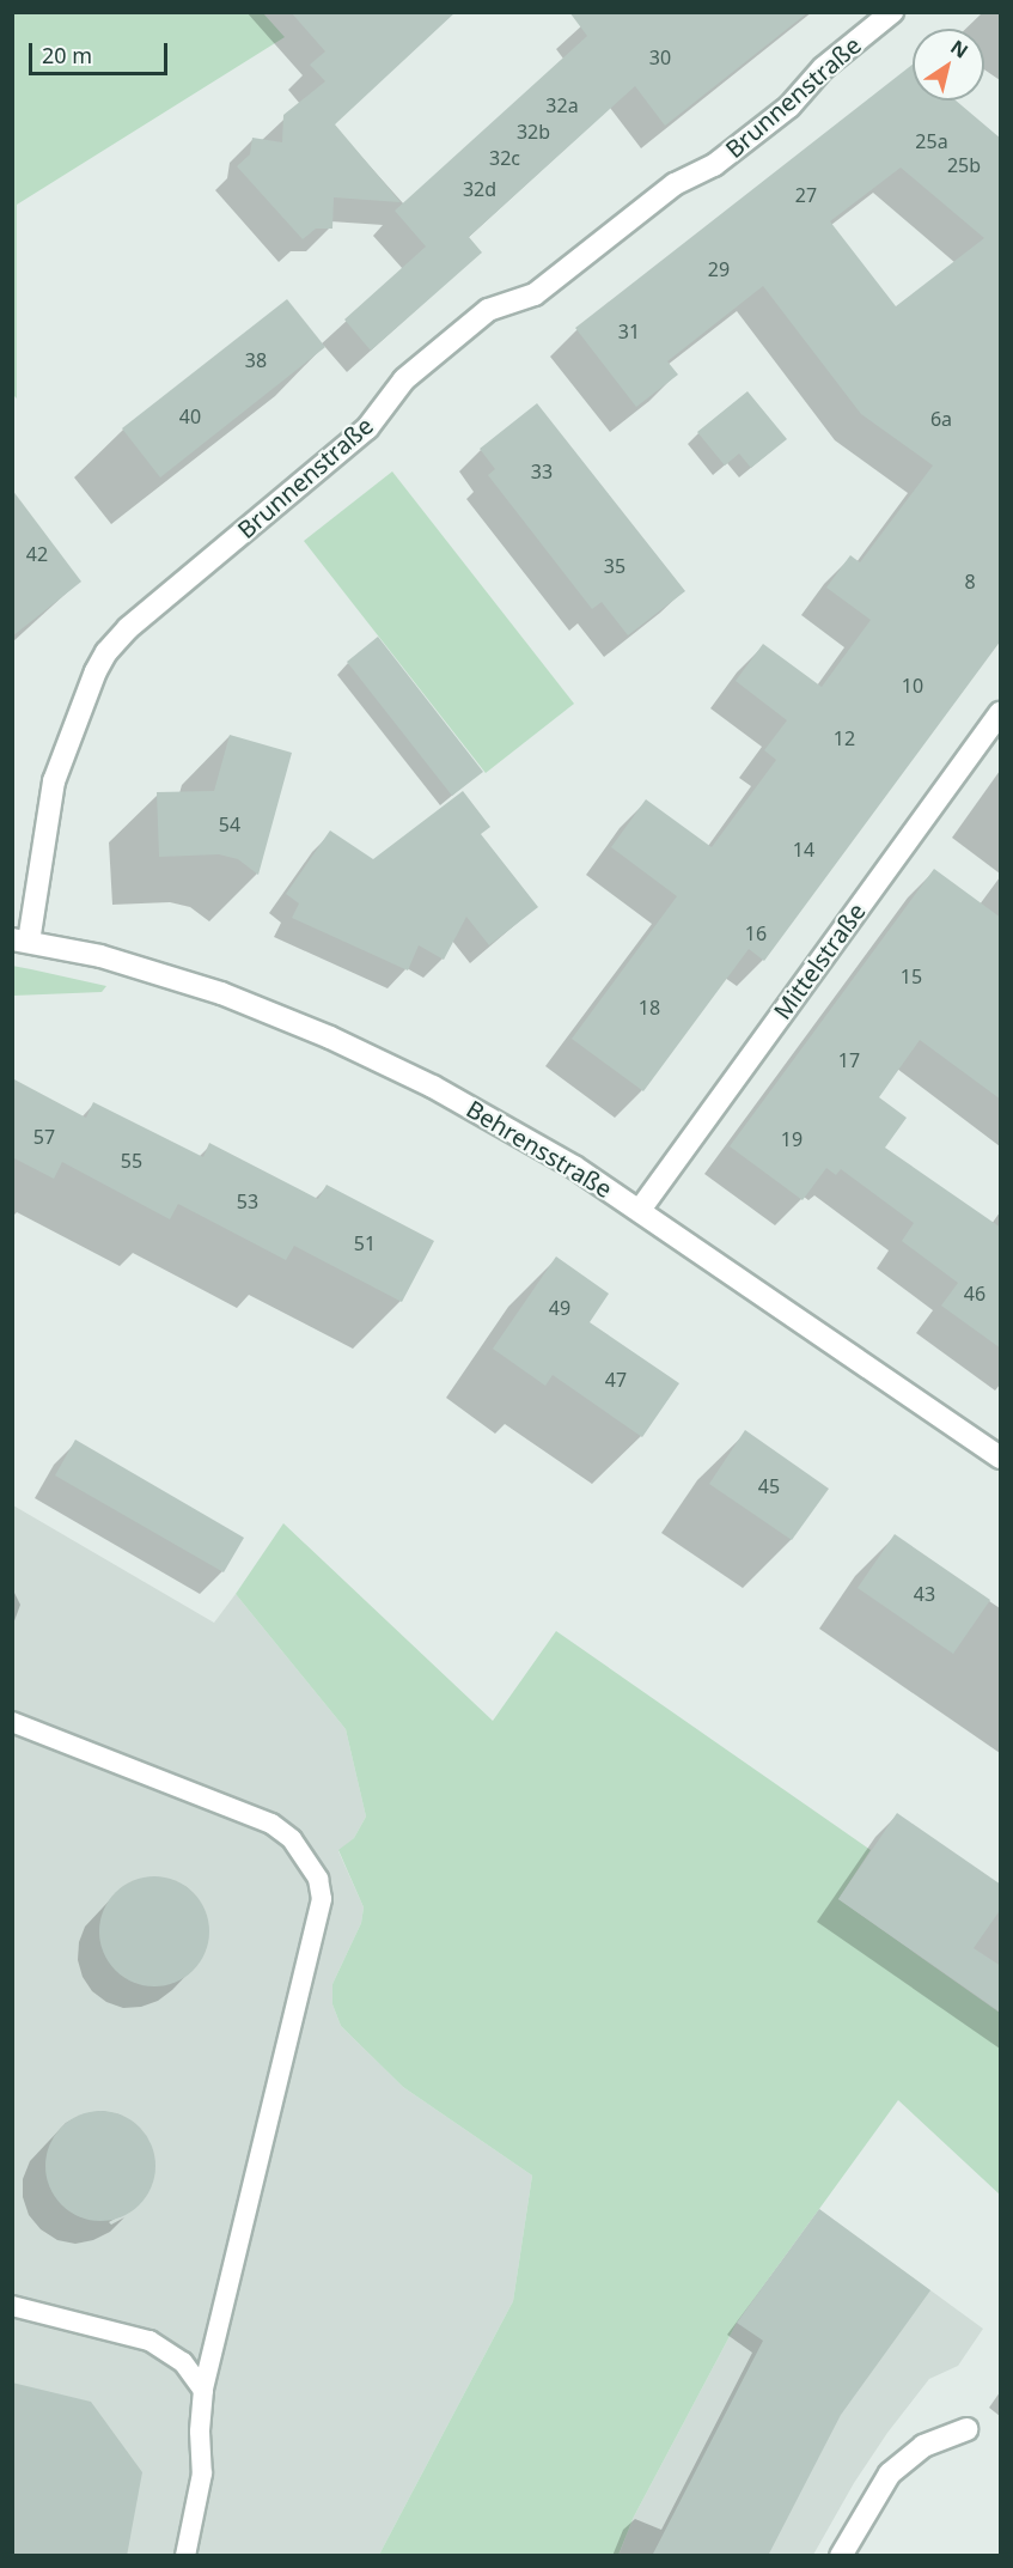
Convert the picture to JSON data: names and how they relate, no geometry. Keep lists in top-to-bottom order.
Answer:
{
  "streets": {
    "street": ["Brunnenstraße", "Mittelstraße", "Behrensstraße"]
  },
  "crossings": [
    ["Brunnenstraße", "Behrensstraße"],
    ["Mittelstraße", "Behrensstraße"]
  ],
  "house_numbers": [
    "30",
    "32a",
    "32b",
    "25a",
    "32c",
    "25b",
    "32d",
    "27",
    "29",
    "31",
    "38",
    "40",
    "6a",
    "33",
    "42",
    "35",
    "8",
    "10",
    "12",
    "54",
    "14",
    "16",
    "15",
    "18",
    "17",
    "57",
    "19",
    "55",
    "53",
    "51",
    "46",
    "49",
    "47",
    "45",
    "43"
  ],
  "scale_bar": "20 m",
  "north": "top right"
}
